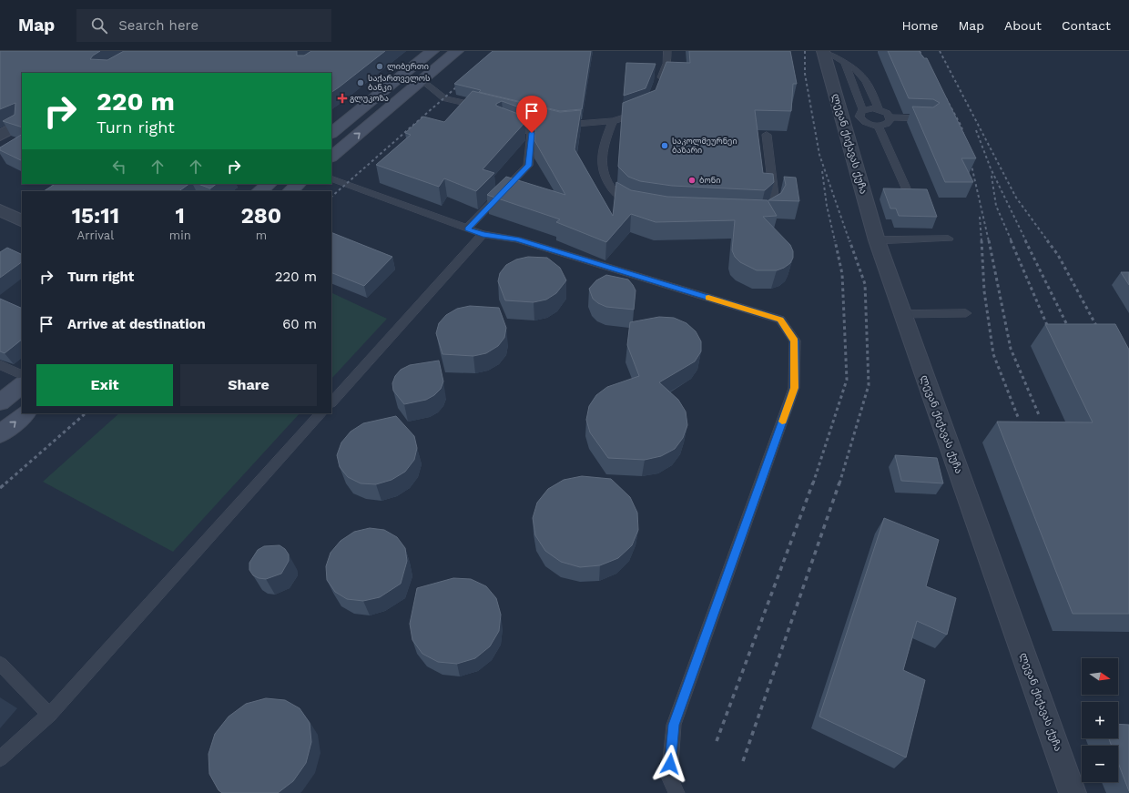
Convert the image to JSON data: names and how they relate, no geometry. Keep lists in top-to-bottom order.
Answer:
{
  "streets": {
    "street": ["ლევან ქიქავას ქუჩა"]
  },
  "places": {
    "other": [
      "ლიბერთი",
      "საქართველოს ბანკი",
      "საკოლმეურნეი ბაზარი",
      "ბონი"
    ],
    "health": ["გლუკოზა"]
  },
  "north": "right",
  "page": {
    "header": "Map",
    "search": "Search here",
    "nav": [
      "Home",
      "Map",
      "About",
      "Contact"
    ],
    "turn": ["220 m", "Turn right"],
    "eta": [
      "15:11",
      "Arrival",
      "1",
      "min",
      "280",
      "m"
    ],
    "list": [
      {
        "name": "Turn right",
        "value": "220 m"
      },
      {
        "name": "Arrive at destination",
        "value": "60 m"
      }
    ],
    "buttons": ["Exit", "Share"],
    "map_buttons": ["+", "−"]
  }
}
